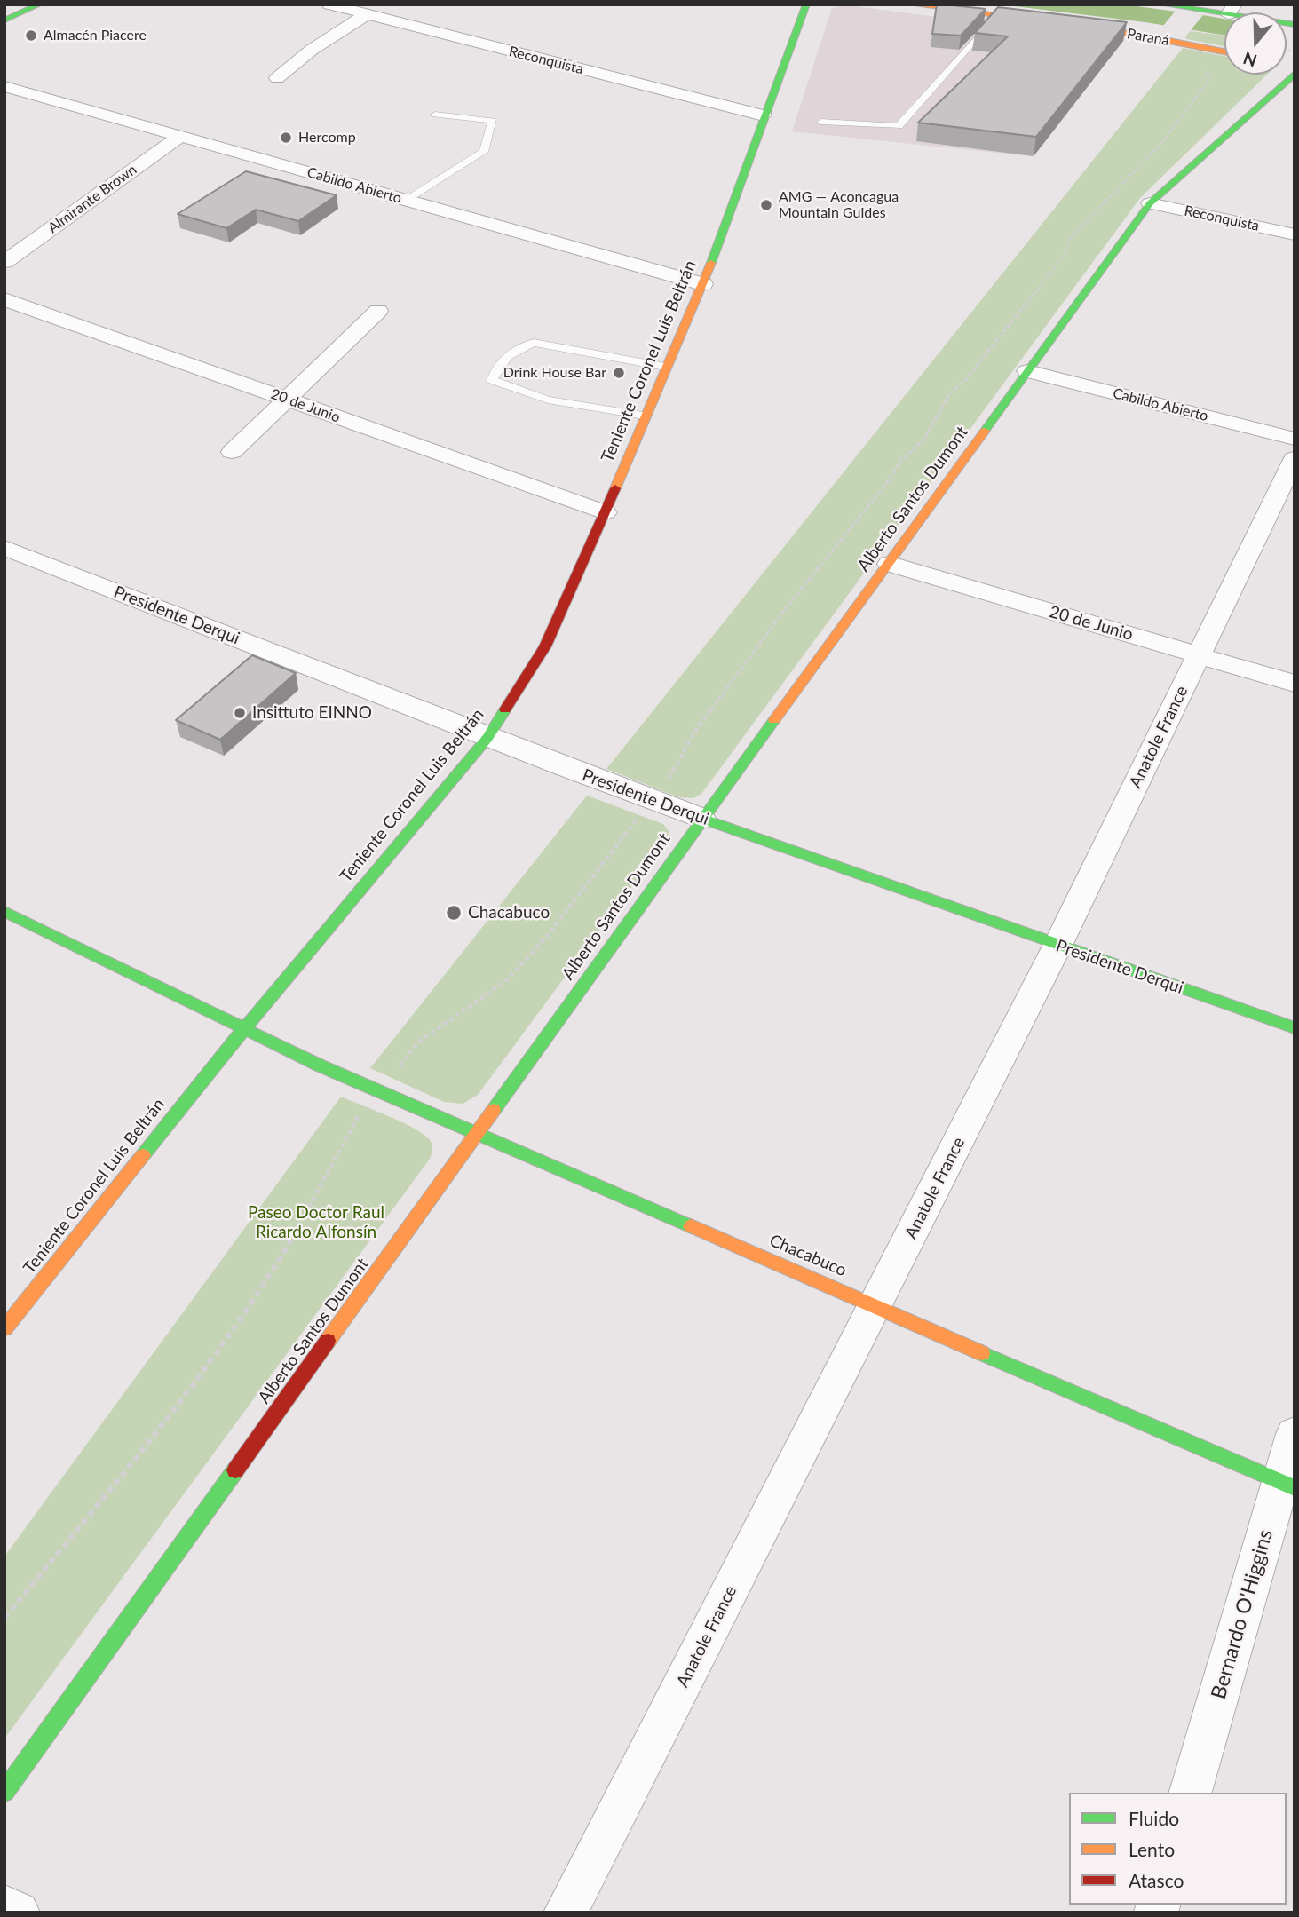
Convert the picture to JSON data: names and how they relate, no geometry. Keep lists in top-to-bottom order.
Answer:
{
  "streets": {
    "street": [
      "Paraná",
      "Reconquista",
      "Cabildo Abierto",
      "Almirante Brown",
      "Teniente Coronel Luis Beltrán",
      "20 de Junio",
      "Alberto Santos Dumont",
      "Presidente Derqui",
      "Anatole France",
      "Chacabuco",
      "Bernardo O'Higgins"
    ]
  },
  "crossings": [
    ["Reconquista", "Teniente Coronel Luis Beltrán"],
    ["Reconquista", "Alberto Santos Dumont"],
    ["Cabildo Abierto", "Almirante Brown"],
    ["Cabildo Abierto", "Teniente Coronel Luis Beltrán"],
    ["Cabildo Abierto", "Alberto Santos Dumont"],
    ["Teniente Coronel Luis Beltrán", "20 de Junio"],
    ["Teniente Coronel Luis Beltrán", "Presidente Derqui"],
    ["Teniente Coronel Luis Beltrán", "Chacabuco"],
    ["20 de Junio", "Alberto Santos Dumont"],
    ["20 de Junio", "Anatole France"],
    ["Alberto Santos Dumont", "Presidente Derqui"],
    ["Alberto Santos Dumont", "Chacabuco"],
    ["Presidente Derqui", "Anatole France"],
    ["Anatole France", "Chacabuco"],
    ["Chacabuco", "Bernardo O'Higgins"]
  ],
  "parks": ["Paseo Doctor Raul Ricardo Alfonsín"],
  "places": [
    "Almacén Piacere",
    "Hercomp",
    "AMG — Aconcagua Mountain Guides",
    "Drink House Bar",
    "Insittuto EINNO",
    "Chacabuco"
  ],
  "legend": ["Fluido", "Lento", "Atasco"],
  "north": "bottom"
}
